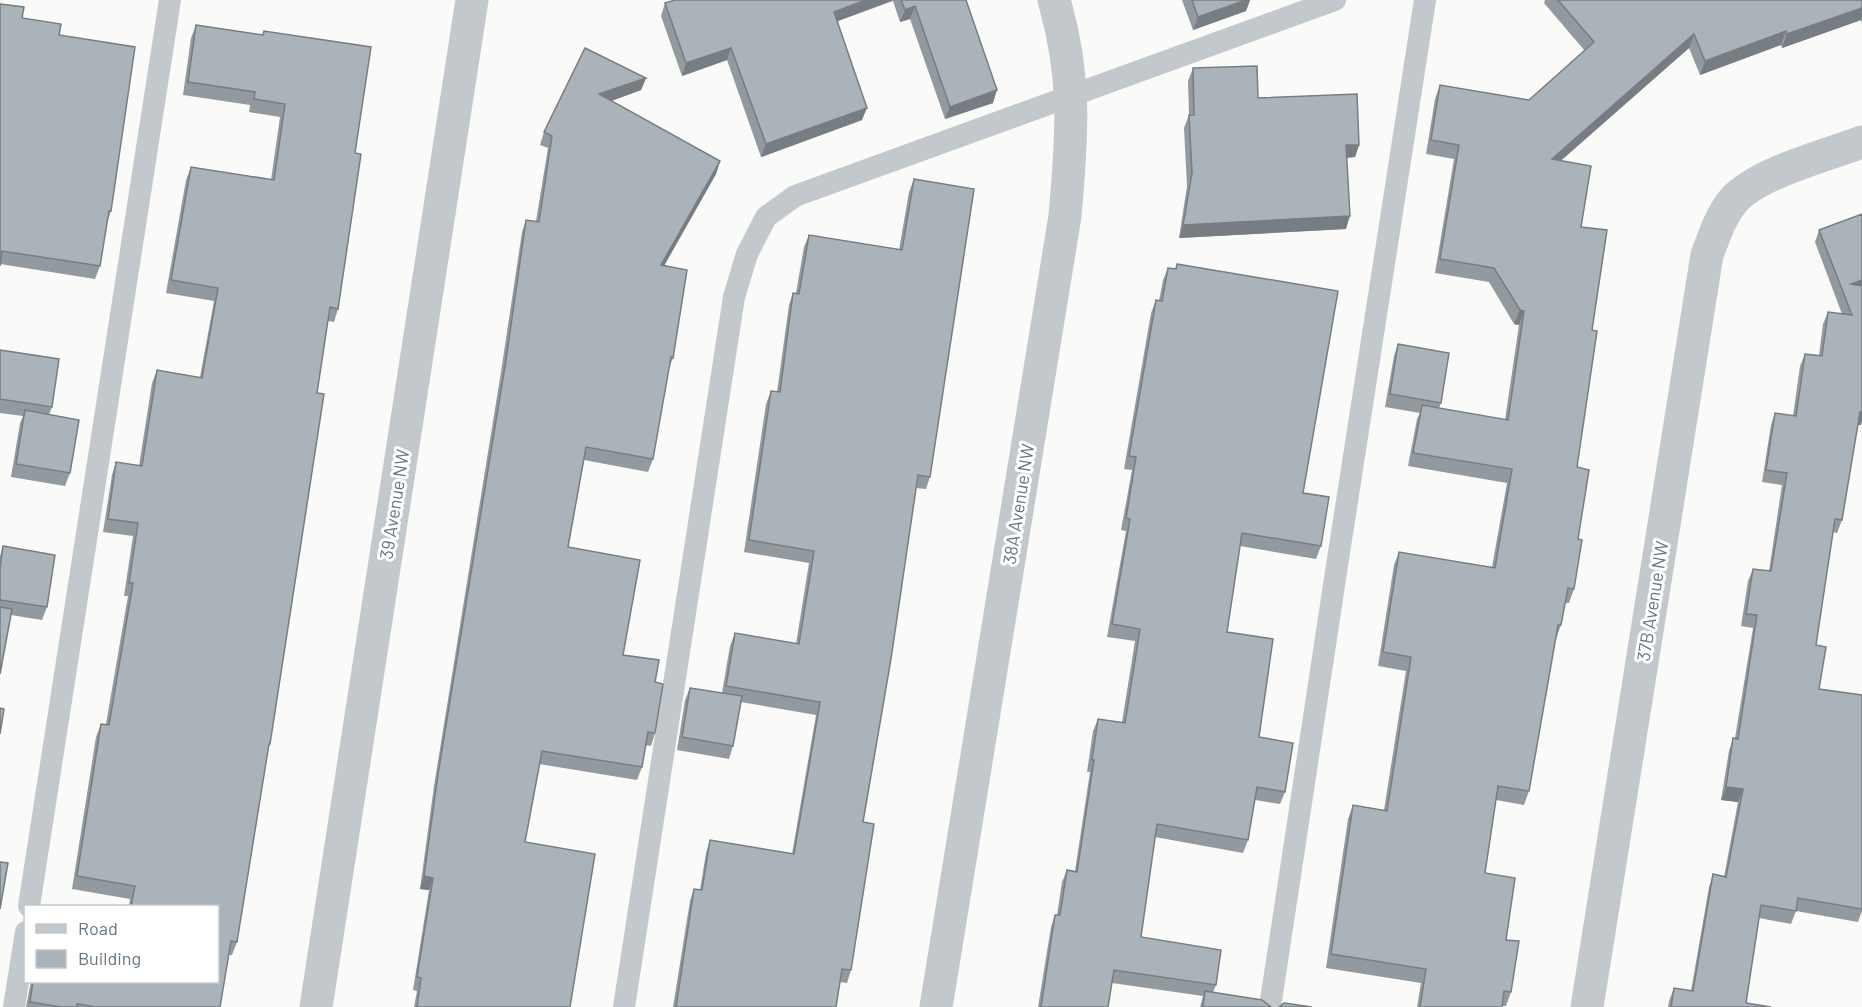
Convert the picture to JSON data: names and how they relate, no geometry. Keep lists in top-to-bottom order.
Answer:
{
  "streets": {
    "street": ["39 Avenue NW", "38A Avenue NW", "37B Avenue NW"]
  },
  "legend": ["Road", "Building"]
}
